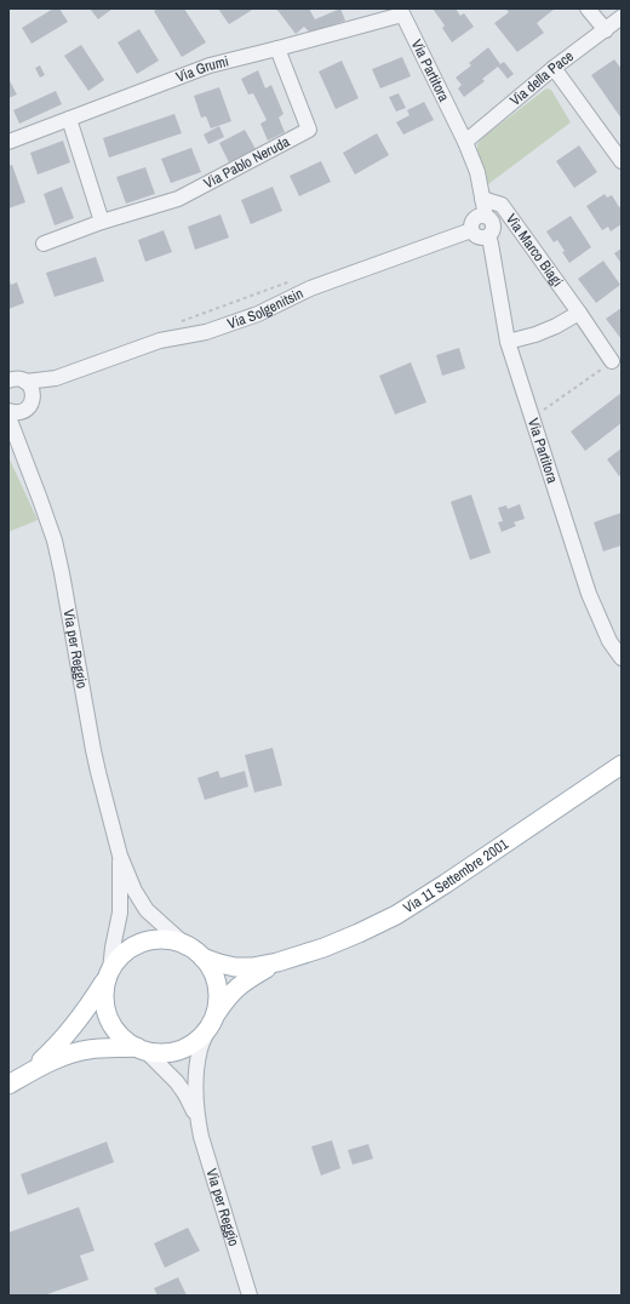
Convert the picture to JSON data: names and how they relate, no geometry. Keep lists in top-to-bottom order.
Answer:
{
  "streets": {
    "main road": ["Via 11 Settembre 2001"],
    "street": [
      "Via Grumi",
      "Via Partitora",
      "Via della Pace",
      "Via Pablo Neruda",
      "Via Marco Biagi",
      "Via Solgenitsin",
      "Via per Reggio"
    ]
  },
  "crossings": [
    ["Via Grumi", "Via Partitora"],
    ["Via Grumi", "Via Pablo Neruda"],
    ["Via Partitora", "Via della Pace"],
    ["Via Partitora", "Via Marco Biagi"],
    ["Via Partitora", "Via Solgenitsin"],
    ["Via Solgenitsin", "Via per Reggio"],
    ["Via per Reggio", "Via 11 Settembre 2001"]
  ]
}
